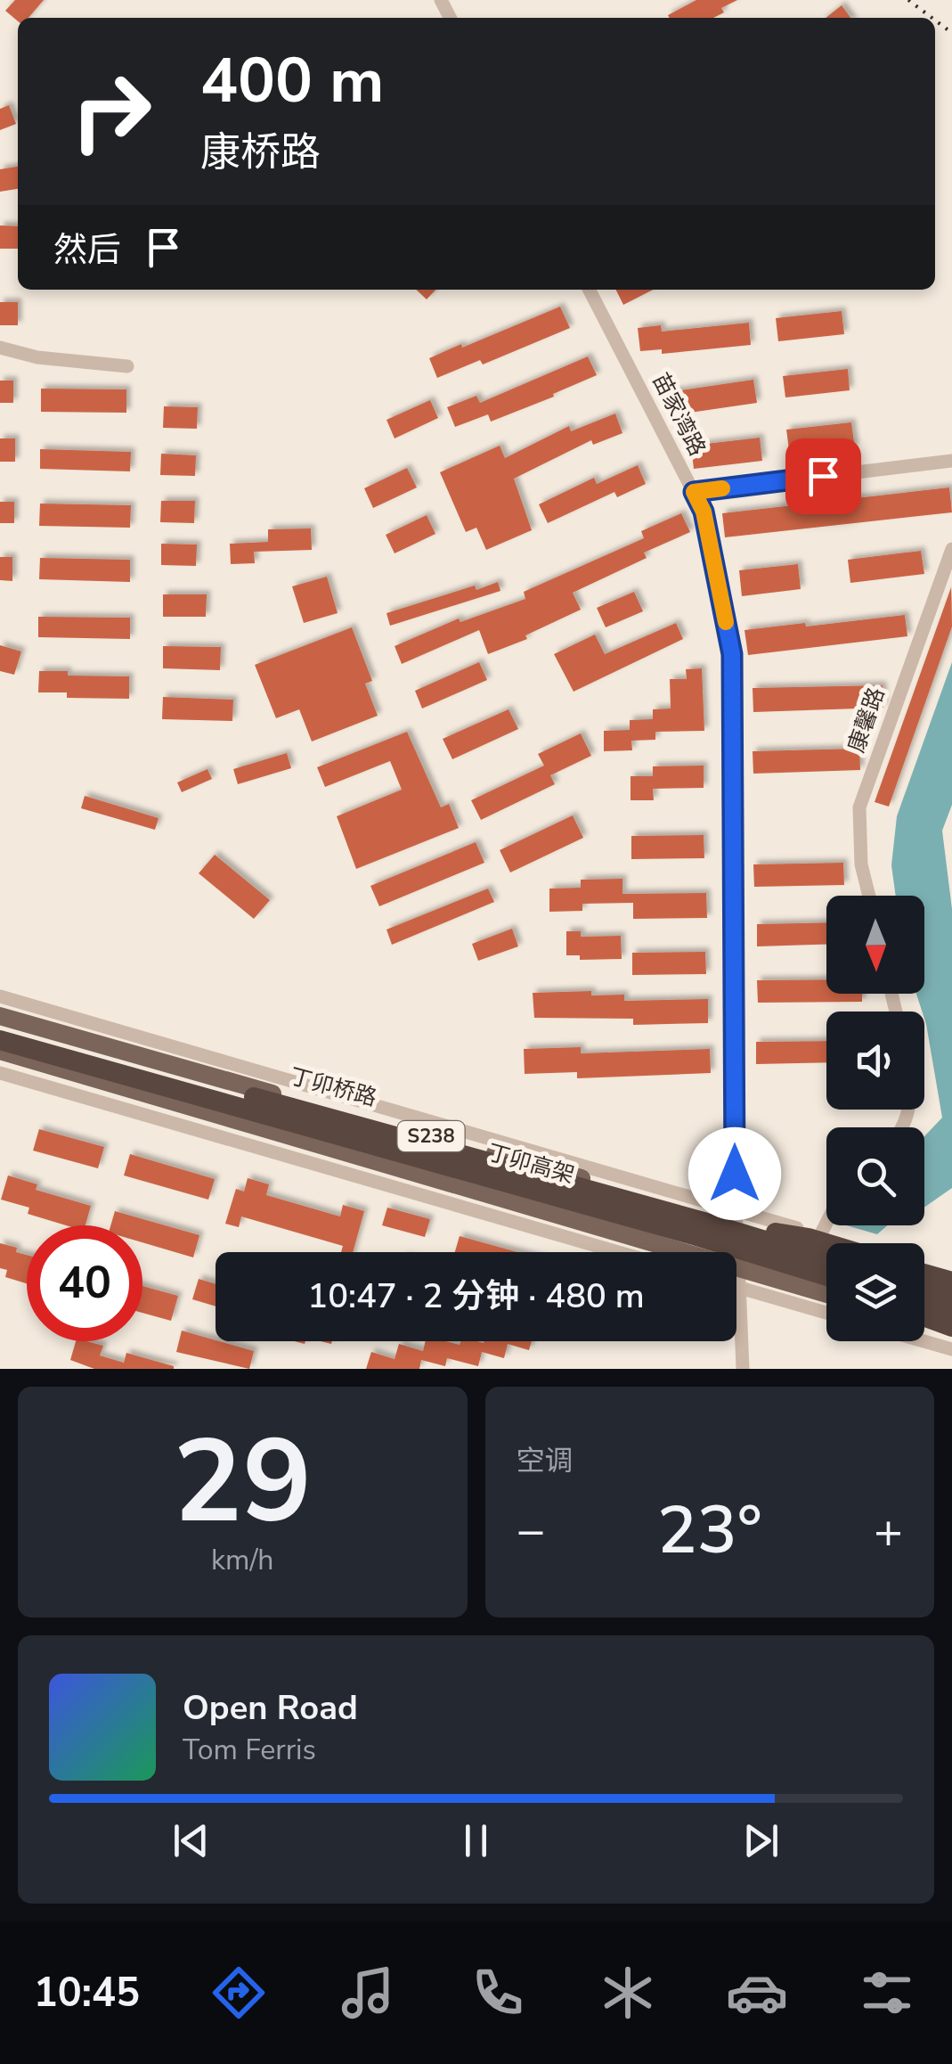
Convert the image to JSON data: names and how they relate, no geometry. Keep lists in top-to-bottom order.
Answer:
{
  "streets": {
    "highway": ["S238", "丁卯高架"],
    "main road": ["丁卯桥路"],
    "street": ["苗家湾路", "康馨路"]
  },
  "crossings": [
    ["苗家湾路", "丁卯桥路"],
    ["苗家湾路", "S238"]
  ],
  "north": "bottom",
  "page": {
    "turn": ["400 m", "康桥路"],
    "then": "然后",
    "limit": "40",
    "trip": "10:47 · 2 分钟 · 480 m",
    "tile": [
      ["29", "km/h"],
      "空调"
    ],
    "heat": ["−", "23°", "+"],
    "song": ["Open Road", "Tom Ferris"],
    "tabs": "10:45"
  }
}
